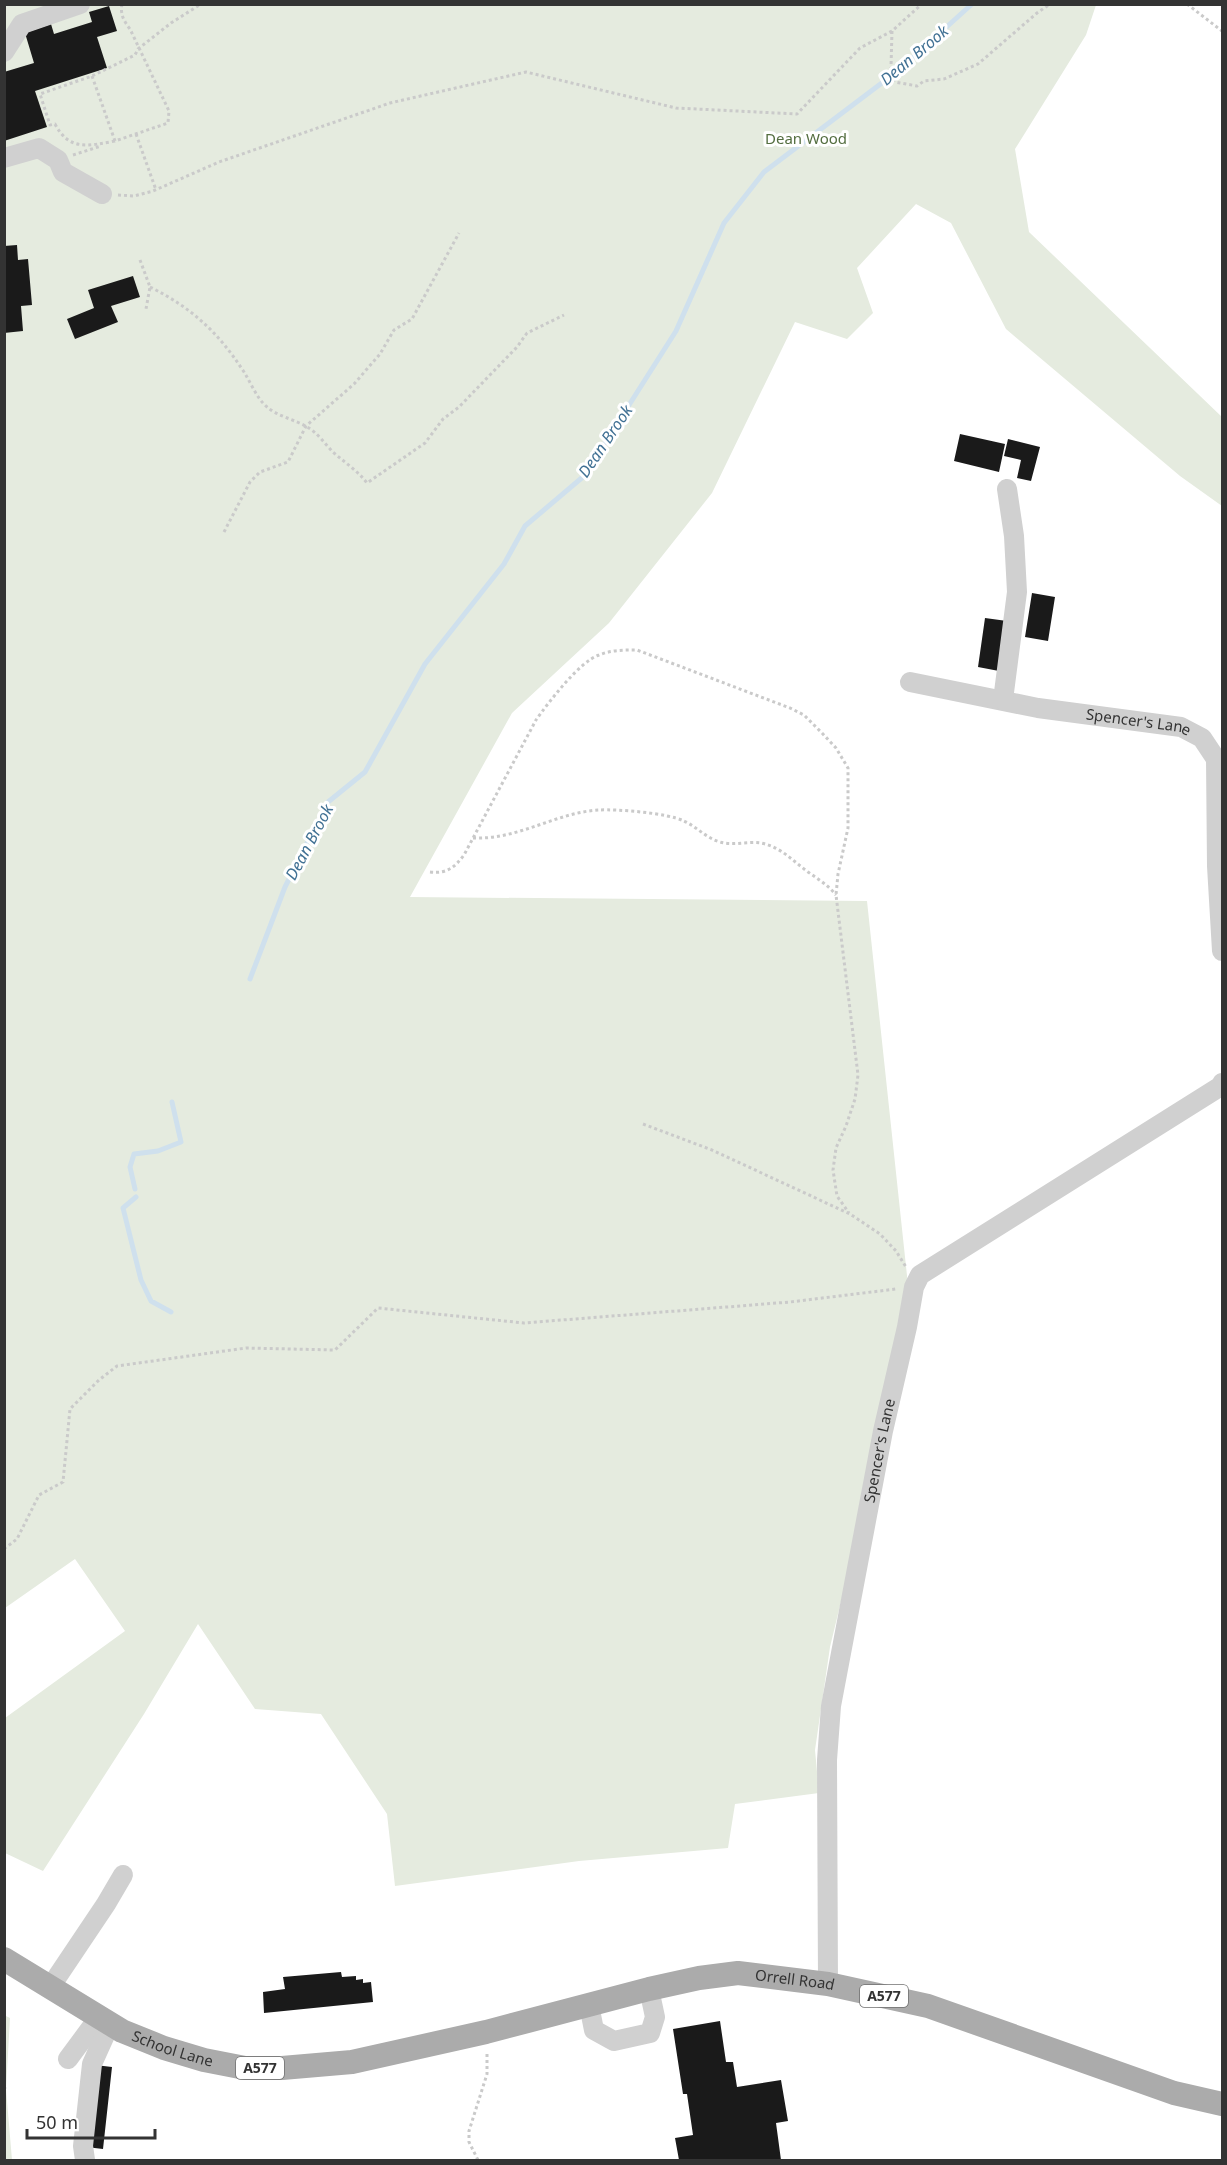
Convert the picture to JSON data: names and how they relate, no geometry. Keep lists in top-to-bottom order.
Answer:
{
  "streets": {
    "main road": ["Orrell Road", "A577", "School Lane"],
    "street": ["Spencer's Lane"]
  },
  "crossings": [
    ["Spencer's Lane", "Orrell Road"],
    ["Orrell Road", "School Lane"]
  ],
  "water": ["Dean Brook"],
  "parks": ["Dean Wood"],
  "scale_bar": "50 m"
}
